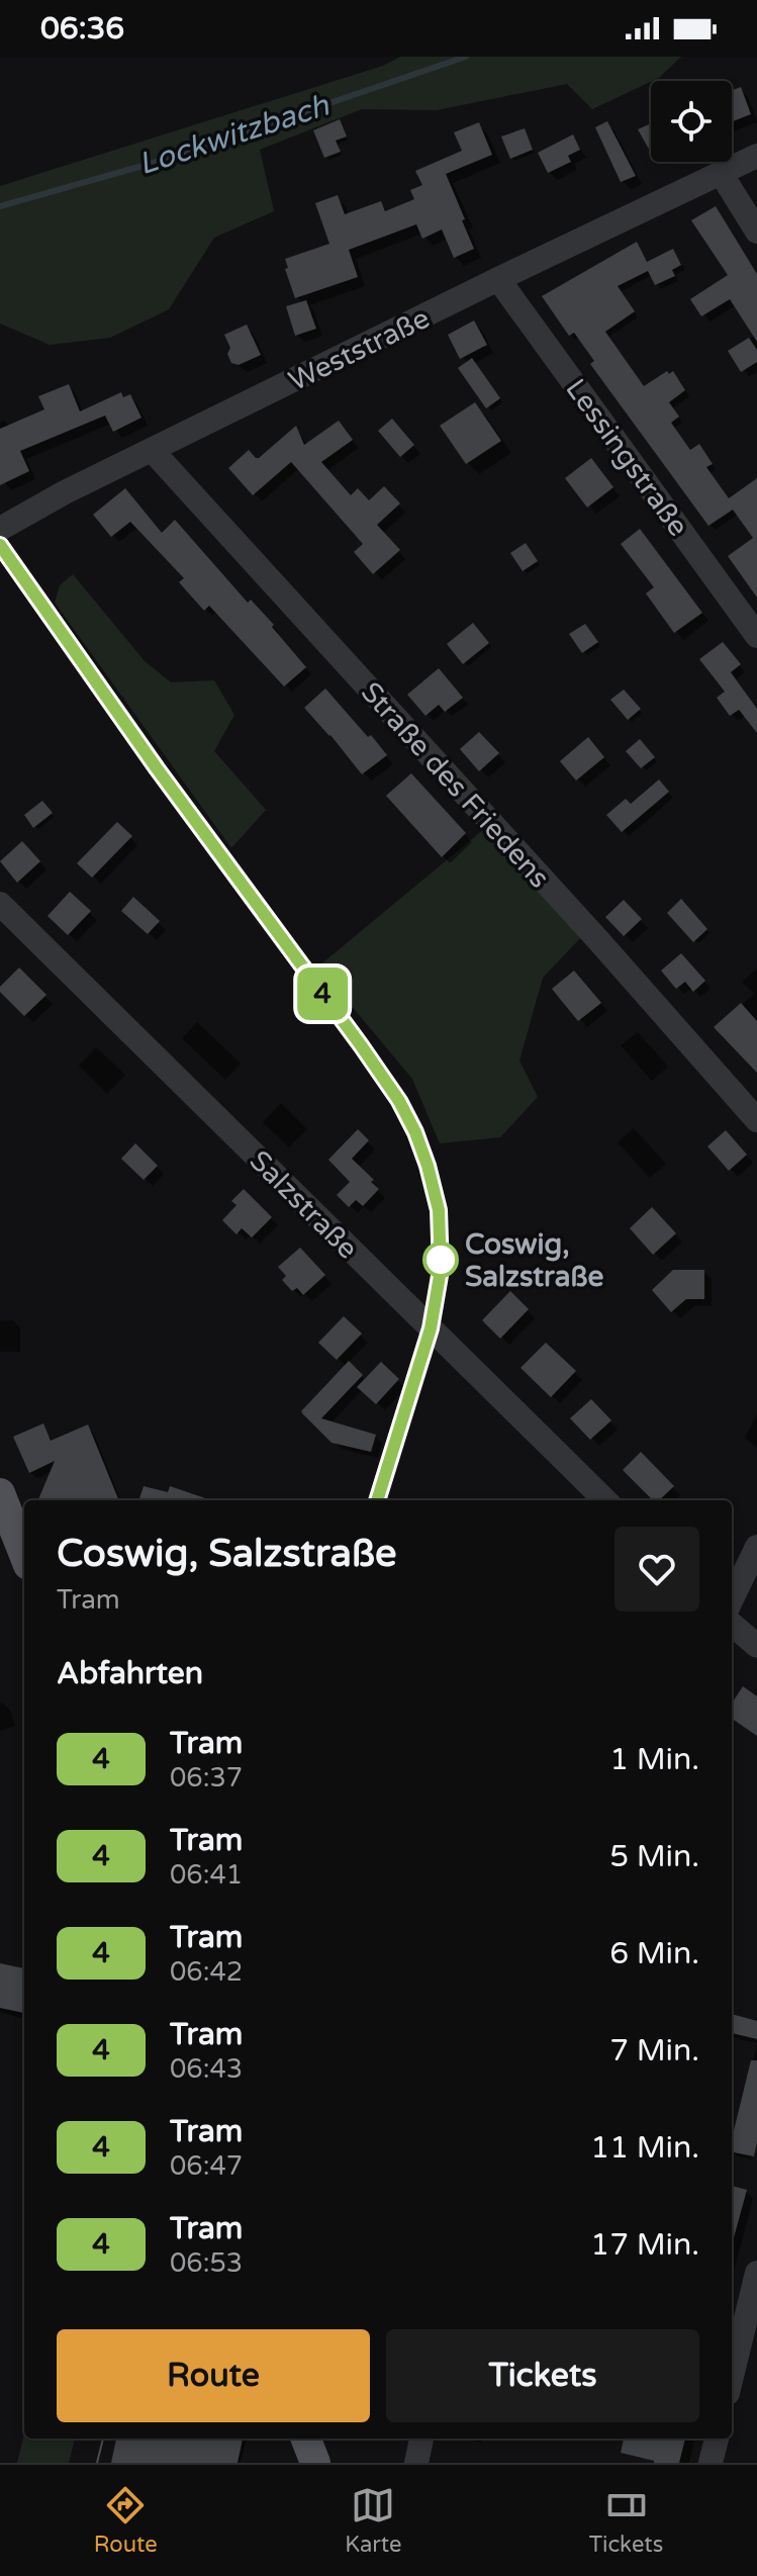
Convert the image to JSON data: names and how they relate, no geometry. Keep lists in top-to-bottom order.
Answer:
{
  "streets": {
    "street": [
      "Weststraße",
      "Lessingstraße",
      "Straße des Friedens",
      "Salzstraße"
    ]
  },
  "crossings": [
    ["Weststraße", "Lessingstraße"],
    ["Weststraße", "Straße des Friedens"]
  ],
  "water": ["Lockwitzbach"],
  "places": ["Coswig, Salzstraße"],
  "lines": ["tram line 4"],
  "page": {
    "status": "06:36",
    "on_map": "4",
    "heading": [
      ["Coswig, Salzstraße", "Tram"],
      "Abfahrten"
    ],
    "list": [
      {
        "mark": "4",
        "name": "Tram",
        "note": "06:37",
        "value": "1 Min."
      },
      {
        "mark": "4",
        "name": "Tram",
        "note": "06:41",
        "value": "5 Min."
      },
      {
        "mark": "4",
        "name": "Tram",
        "note": "06:42",
        "value": "6 Min."
      },
      {
        "mark": "4",
        "name": "Tram",
        "note": "06:43",
        "value": "7 Min."
      },
      {
        "mark": "4",
        "name": "Tram",
        "note": "06:47",
        "value": "11 Min."
      },
      {
        "mark": "4",
        "name": "Tram",
        "note": "06:53",
        "value": "17 Min."
      }
    ],
    "buttons": ["Route", "Tickets"],
    "tabs": ["Route", "Karte", "Tickets"]
  }
}
